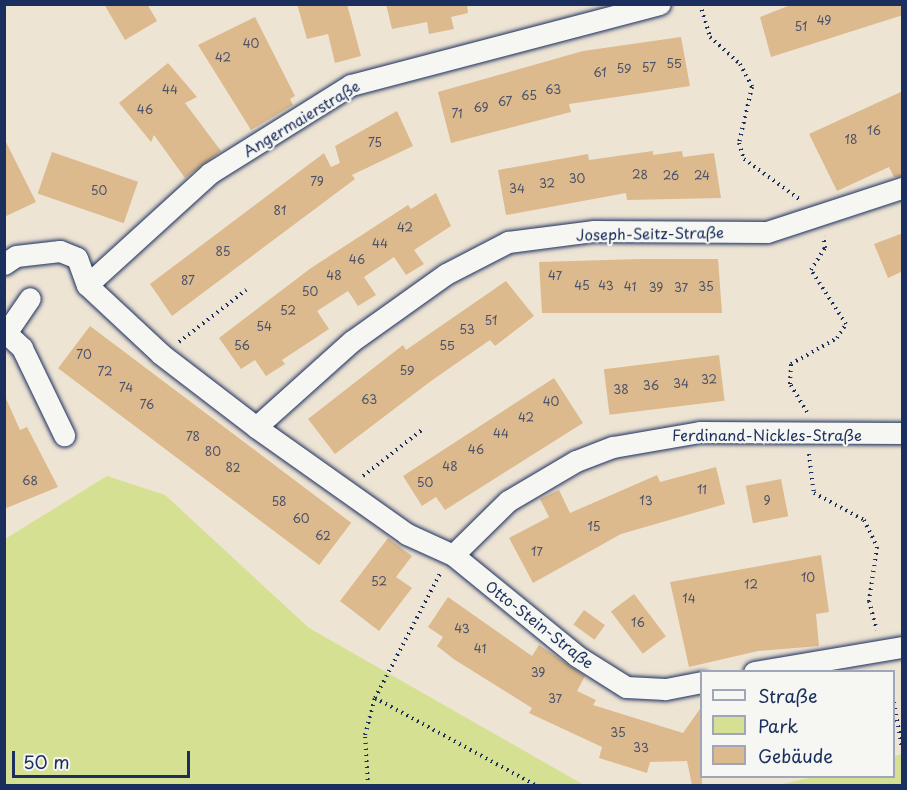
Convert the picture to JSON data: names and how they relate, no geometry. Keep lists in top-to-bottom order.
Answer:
{
  "streets": {
    "street": [
      "Angermaierstraße",
      "Joseph-Seitz-Straße",
      "Ferdinand-Nickles-Straße",
      "Otto-Stein-Straße"
    ]
  },
  "crossings": [
    ["Ferdinand-Nickles-Straße", "Otto-Stein-Straße"]
  ],
  "house_numbers": [
    "49",
    "51",
    "40",
    "42",
    "55",
    "57",
    "59",
    "61",
    "44",
    "63",
    "65",
    "67",
    "69",
    "46",
    "71",
    "16",
    "18",
    "75",
    "28",
    "26",
    "24",
    "30",
    "79",
    "32",
    "34",
    "50",
    "81",
    "42",
    "44",
    "85",
    "46",
    "48",
    "47",
    "87",
    "45",
    "43",
    "41",
    "35",
    "39",
    "37",
    "50",
    "52",
    "51",
    "54",
    "53",
    "56",
    "55",
    "70",
    "59",
    "72",
    "32",
    "34",
    "36",
    "74",
    "38",
    "63",
    "40",
    "76",
    "42",
    "44",
    "78",
    "46",
    "80",
    "48",
    "82",
    "68",
    "50",
    "11",
    "13",
    "9",
    "58",
    "60",
    "15",
    "62",
    "17",
    "10",
    "52",
    "12",
    "14",
    "16",
    "43",
    "41",
    "39",
    "37",
    "35",
    "33"
  ],
  "legend": ["Straße", "Park", "Gebäude"],
  "scale_bar": "50 m"
}
